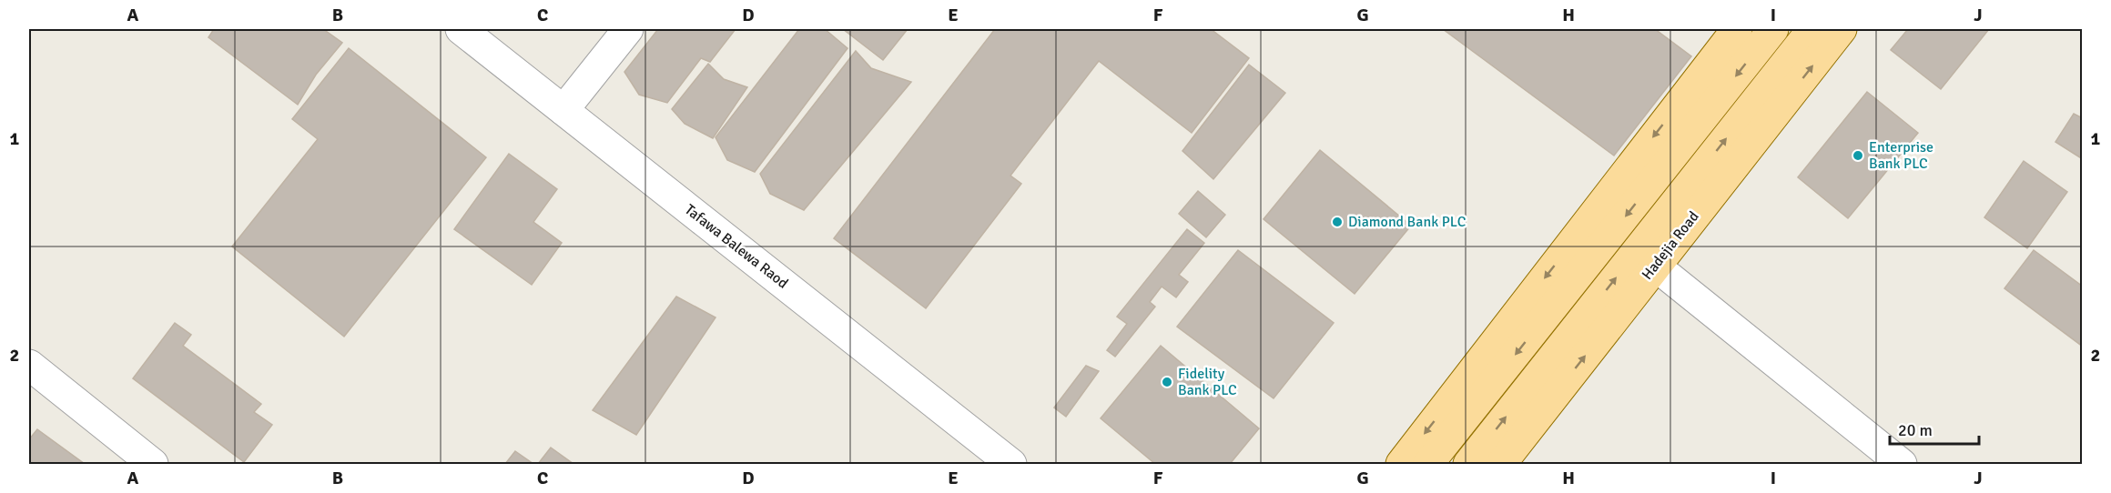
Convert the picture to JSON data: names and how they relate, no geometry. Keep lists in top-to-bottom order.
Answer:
{
  "streets": {
    "main road": ["Hadejia Road"],
    "lane": ["Tafawa Balewa Raod"]
  },
  "places": ["Enterprise Bank PLC", "Diamond Bank PLC", "Fidelity Bank PLC"],
  "scale_bar": "20 m",
  "grid": {
    "columns": [
      "A",
      "B",
      "C",
      "D",
      "E",
      "F",
      "G",
      "H",
      "I",
      "J"
    ],
    "rows": ["1", "2"]
  }
}
